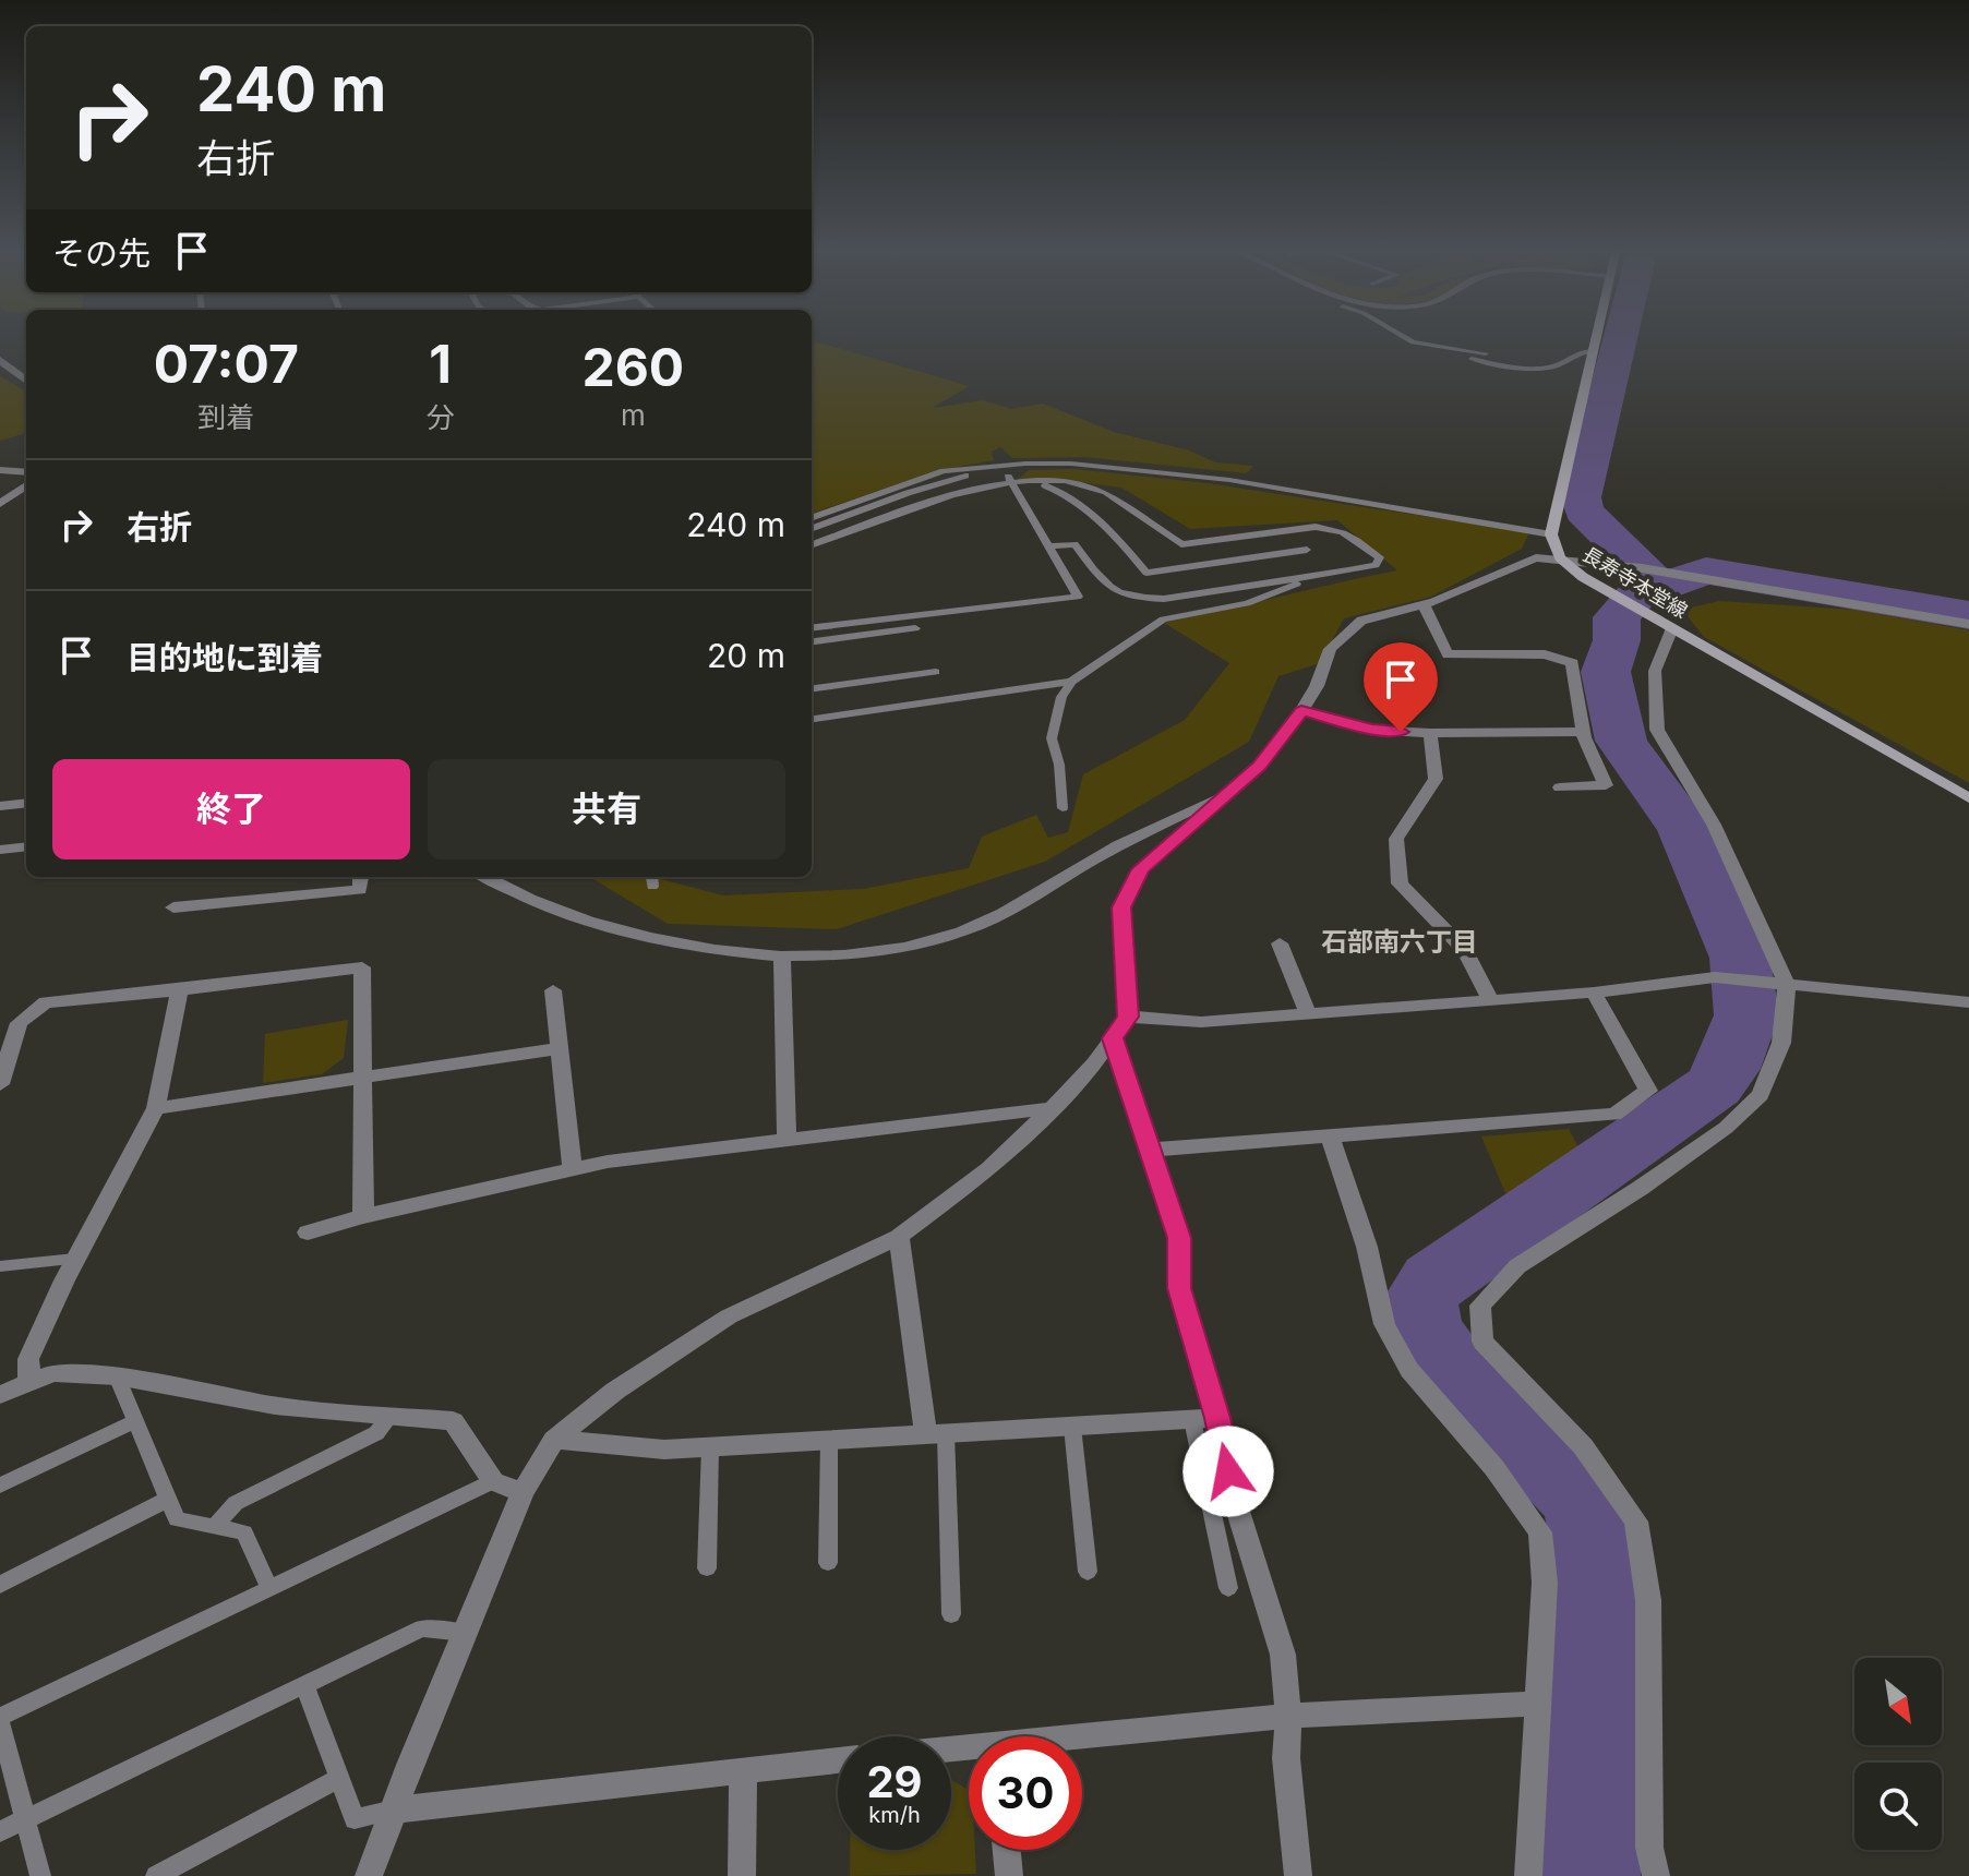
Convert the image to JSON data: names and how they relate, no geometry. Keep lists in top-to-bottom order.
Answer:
{
  "streets": {
    "main road": ["長寿寺本堂線"]
  },
  "districts": ["石部南六丁目"],
  "north": "bottom right",
  "page": {
    "turn": ["240 m", "右折"],
    "then": "その先",
    "eta": [
      "07:07",
      "到着",
      "1",
      "分",
      "260",
      "m"
    ],
    "list": [
      {
        "name": "右折",
        "value": "240 m"
      },
      {
        "name": "目的地に到着",
        "value": "20 m"
      }
    ],
    "buttons": ["終了", "共有"],
    "speed": "29 km/h",
    "limit": "30"
  }
}
